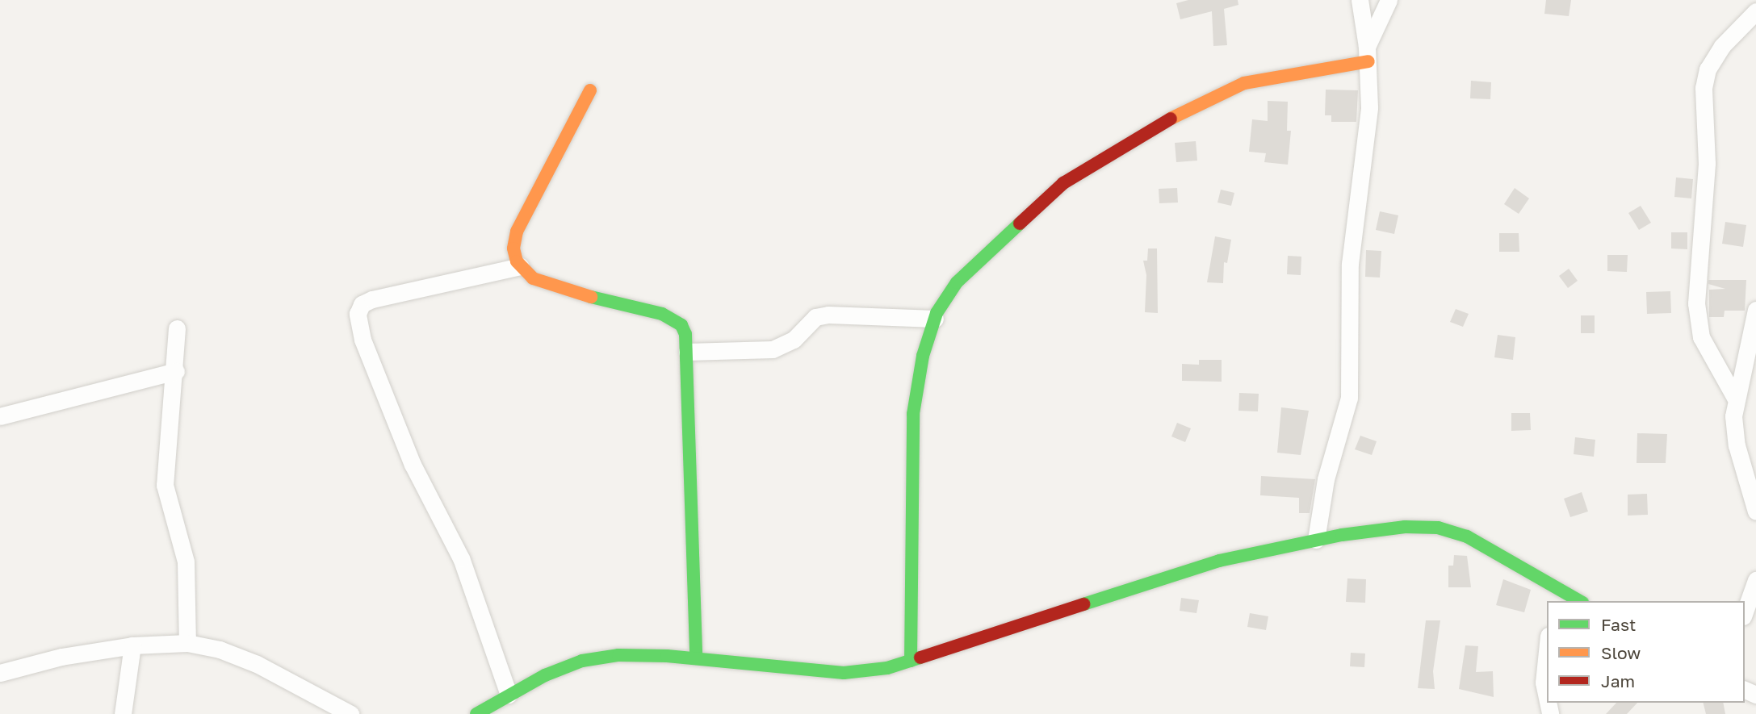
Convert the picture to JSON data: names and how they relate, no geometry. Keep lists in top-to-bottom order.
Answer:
{
  "legend": ["Fast", "Slow", "Jam"]
}
